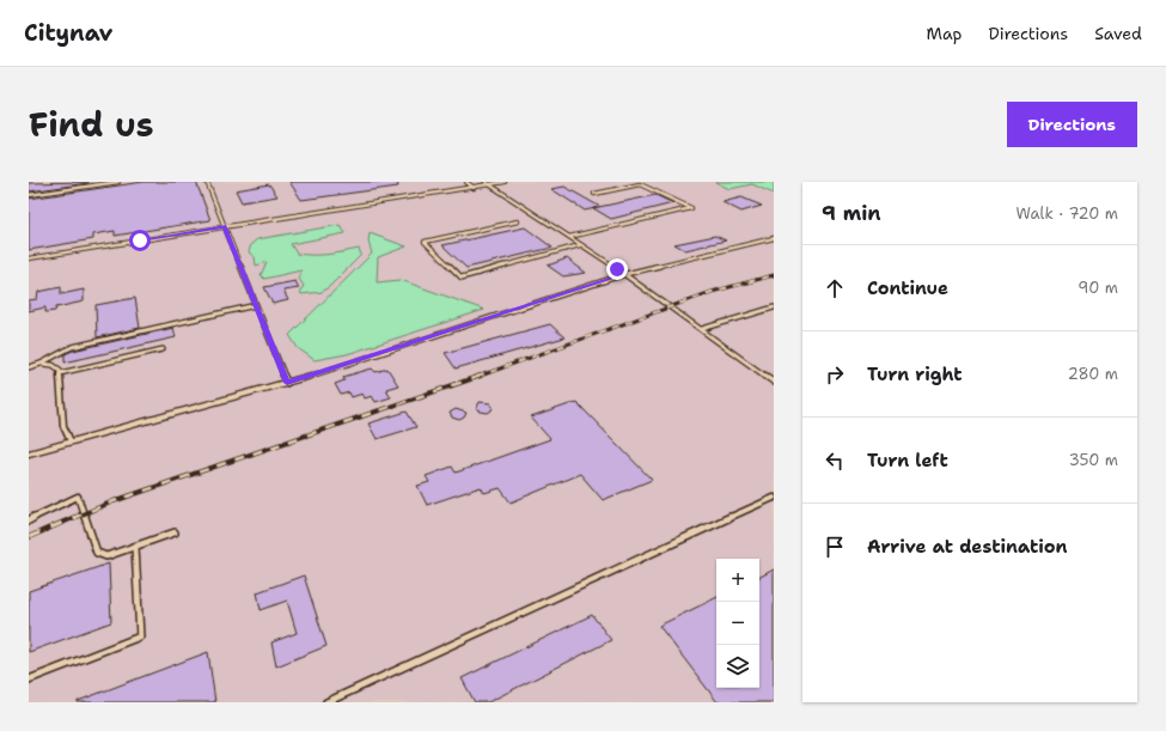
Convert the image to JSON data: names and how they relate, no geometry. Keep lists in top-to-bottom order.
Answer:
{
  "page": {
    "header": "Citynav",
    "nav": ["Map", "Directions", "Saved"],
    "title": "Find us",
    "buttons": "Directions",
    "heading": ["9 min", "Walk · 720 m"],
    "list": [
      ["Continue", "90 m"],
      ["Turn right", "280 m"],
      ["Turn left", "350 m"],
      "Arrive at destination"
    ],
    "map_buttons": ["+", "−"]
  }
}
